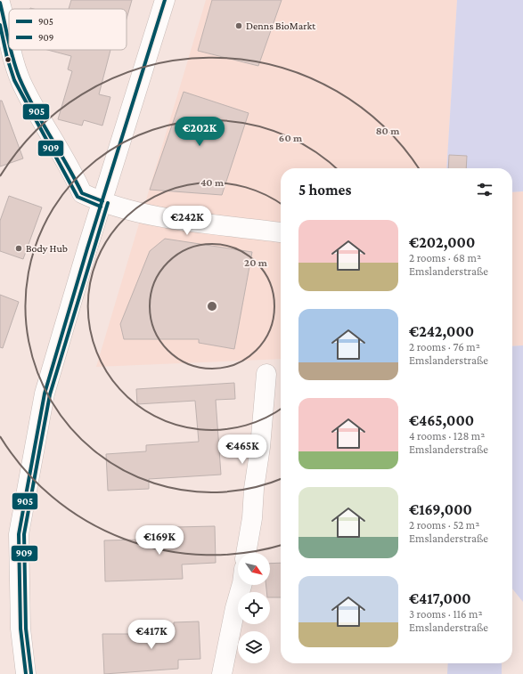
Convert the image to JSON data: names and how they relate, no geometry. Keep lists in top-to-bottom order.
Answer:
{
  "places": ["Denns BioMarkt", "Body Hub"],
  "lines": ["transit line 905", "transit line 909"],
  "legend": ["905", "909"],
  "north": "bottom right",
  "page": {
    "price": [
      "€202K",
      "€242K",
      "€465K",
      "€169K",
      "€417K"
    ],
    "heading": "5 homes",
    "list": [
      {
        "name": "€202,000",
        "note": "2 rooms · 68 m² · Emslanderstraße"
      },
      {
        "name": "€242,000",
        "note": "2 rooms · 76 m² · Emslanderstraße"
      },
      {
        "name": "€465,000",
        "note": "4 rooms · 128 m² · Emslanderstraße"
      },
      {
        "name": "€169,000",
        "note": "2 rooms · 52 m² · Emslanderstraße"
      },
      {
        "name": "€417,000",
        "note": "3 rooms · 116 m² · Emslanderstraße"
      }
    ]
  },
  "rings": [
    "80 m",
    "60 m",
    "40 m",
    "20 m"
  ]
}
